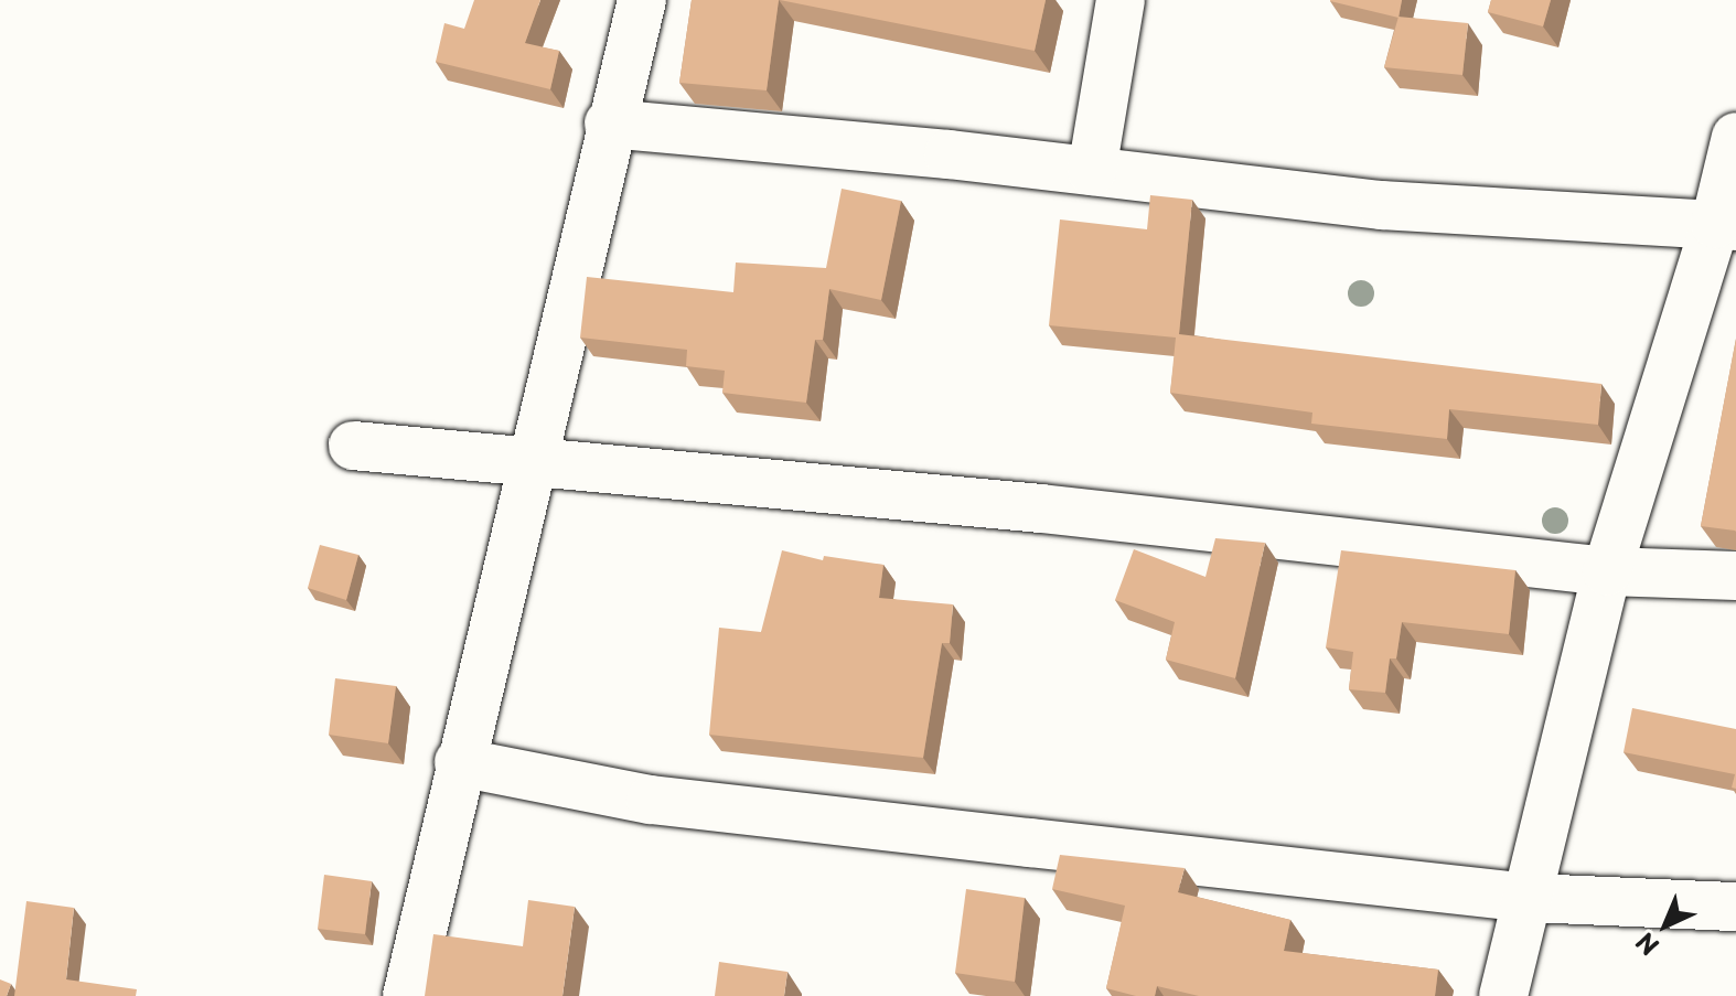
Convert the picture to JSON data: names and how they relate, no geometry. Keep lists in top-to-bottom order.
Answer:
{
  "north": "bottom left"
}
